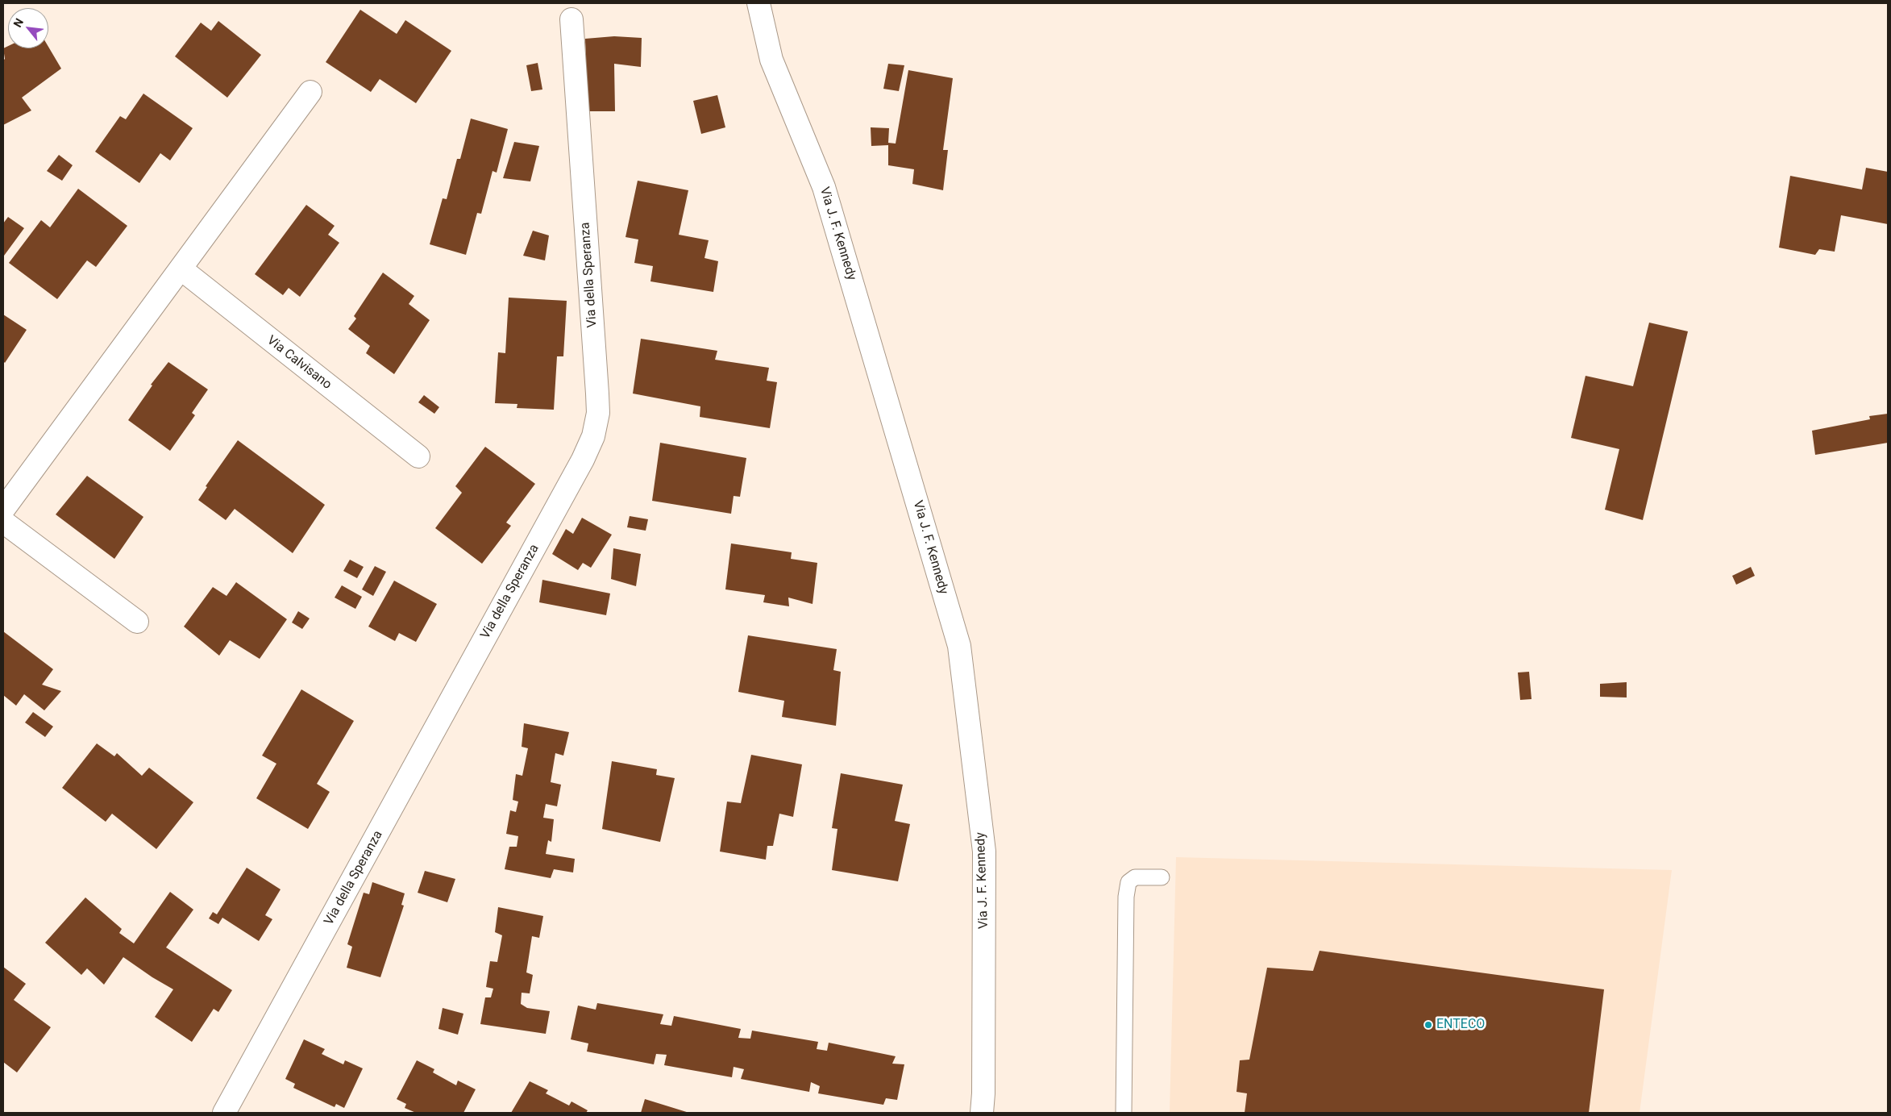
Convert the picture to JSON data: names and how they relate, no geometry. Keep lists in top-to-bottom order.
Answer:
{
  "streets": {
    "street": ["Via J. F. Kennedy", "Via della Speranza", "Via Calvisano"]
  },
  "places": ["ENTECO"],
  "north": "top left"
}
